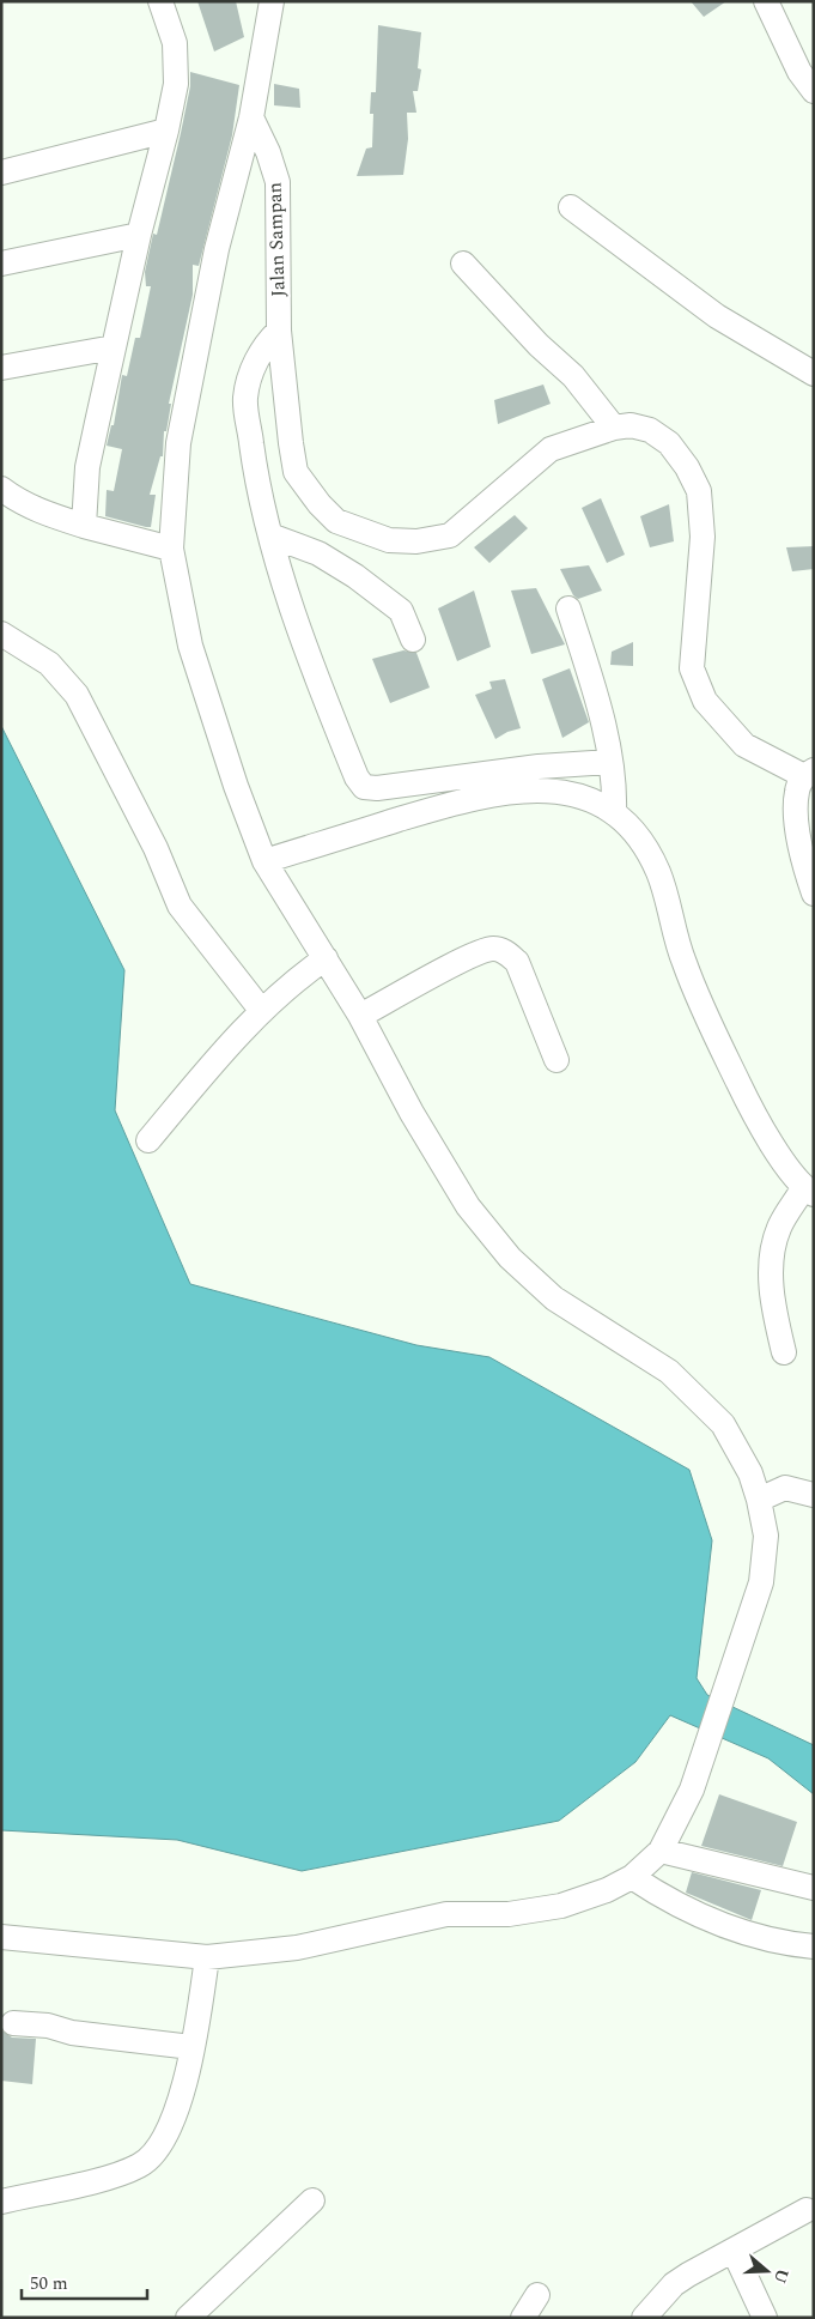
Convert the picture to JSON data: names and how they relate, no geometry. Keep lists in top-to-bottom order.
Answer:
{
  "streets": {
    "street": ["Jalan Sampan"]
  },
  "scale_bar": "50 m",
  "north": "right"
}
